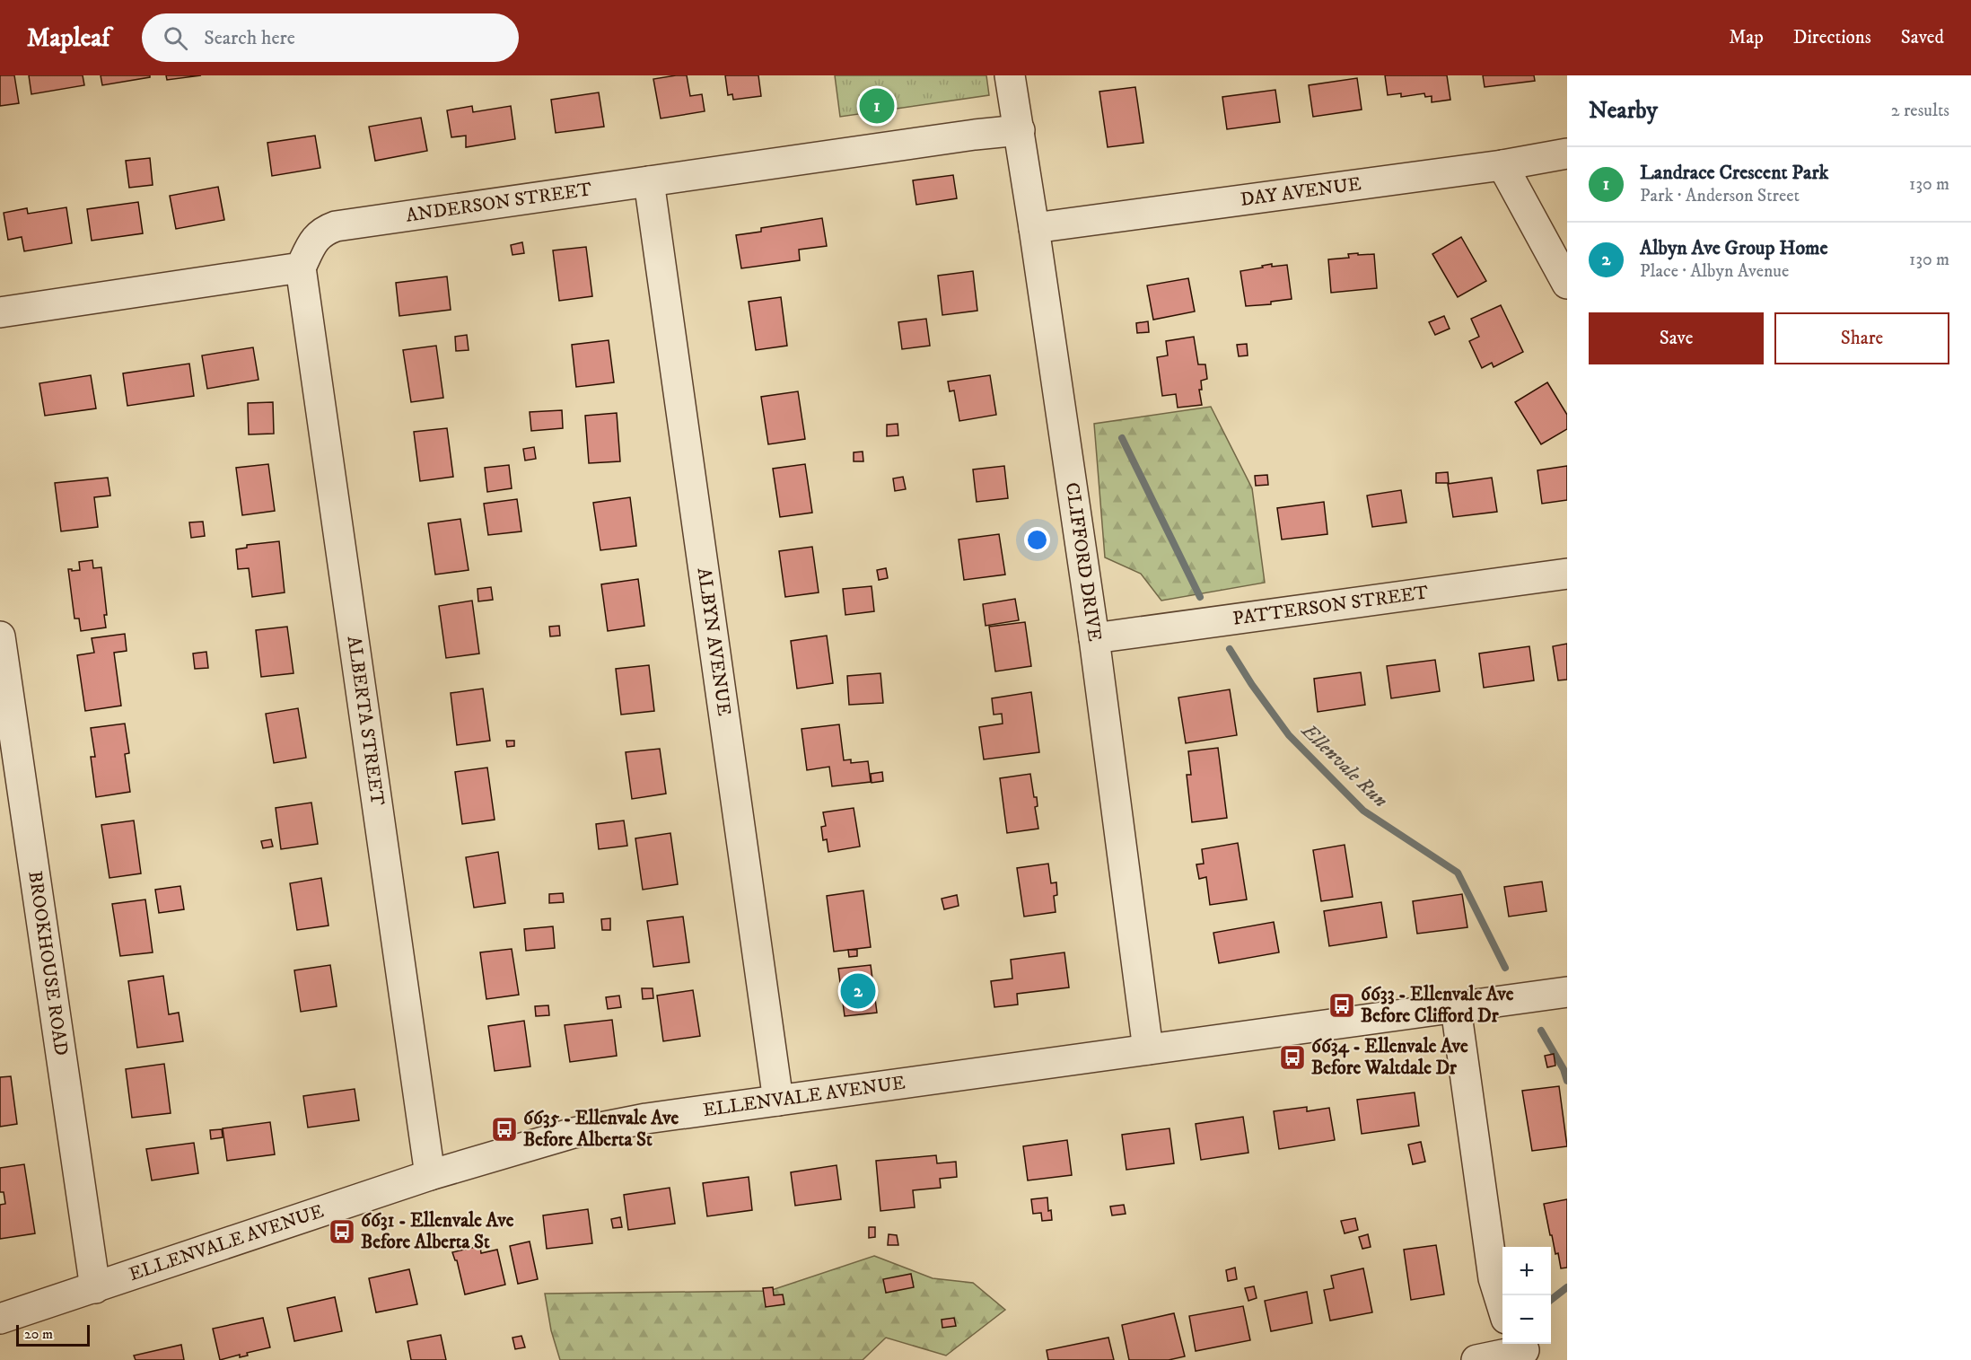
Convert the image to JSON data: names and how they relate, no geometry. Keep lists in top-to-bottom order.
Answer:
{
  "streets": {
    "street": [
      "DAY AVENUE",
      "ANDERSON STREET",
      "CLIFFORD DRIVE",
      "PATTERSON STREET",
      "ALBYN AVENUE",
      "ALBERTA STREET",
      "BROOKHOUSE ROAD",
      "ELLENVALE AVENUE"
    ]
  },
  "crossings": [
    ["DAY AVENUE", "CLIFFORD DRIVE"],
    ["ANDERSON STREET", "CLIFFORD DRIVE"],
    ["ANDERSON STREET", "ALBYN AVENUE"],
    ["ANDERSON STREET", "ALBERTA STREET"],
    ["CLIFFORD DRIVE", "PATTERSON STREET"],
    ["CLIFFORD DRIVE", "ELLENVALE AVENUE"],
    ["ALBYN AVENUE", "ELLENVALE AVENUE"],
    ["ALBERTA STREET", "ELLENVALE AVENUE"],
    ["BROOKHOUSE ROAD", "ELLENVALE AVENUE"]
  ],
  "water": ["Ellenvale Run"],
  "places": {
    "bus stop": [
      "6633 - Ellenvale Ave Before Clifford Dr",
      "6634 - Ellenvale Ave Before Waltdale Dr",
      "6635 - Ellenvale Ave Before Alberta St",
      "6631 - Ellenvale Ave Before Alberta St"
    ]
  },
  "scale_bar": "20 m",
  "page": {
    "header": "Mapleaf",
    "search": "Search here",
    "nav": ["Map", "Directions", "Saved"],
    "heading": ["Nearby", "2 results"],
    "pins": ["1", "2"],
    "list": [
      {
        "mark": "1",
        "name": "Landrace Crescent Park",
        "note": "Park · Anderson Street",
        "value": "130 m"
      },
      {
        "mark": "2",
        "name": "Albyn Ave Group Home",
        "note": "Place · Albyn Avenue",
        "value": "130 m"
      }
    ],
    "buttons": ["Save", "Share"],
    "map_buttons": ["+", "−"],
    "scale": "20 m"
  }
}
